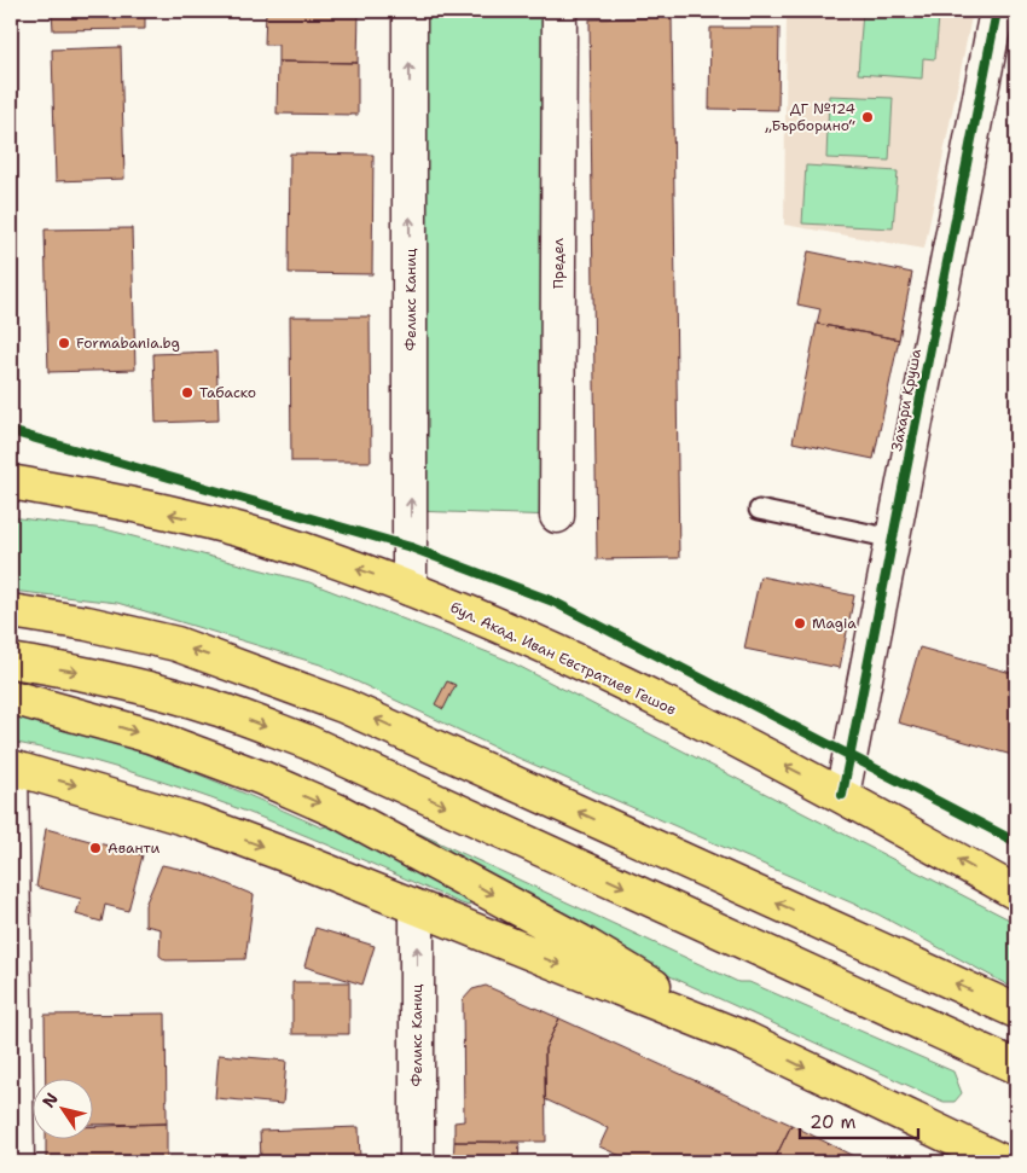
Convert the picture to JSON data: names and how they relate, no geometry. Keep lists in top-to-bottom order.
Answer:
{
  "streets": {
    "main road": ["бул. Акад. Иван Евстратиев Гешов"],
    "street": ["Предел", "Феликс Каниц", "Захари Круша"]
  },
  "crossings": [
    ["Феликс Каниц", "бул. Акад. Иван Евстратиев Гешов"],
    ["Захари Круша", "бул. Акад. Иван Евстратиев Гешов"]
  ],
  "one_way": ["Феликс Каниц"],
  "places": [
    "ДГ №124 „Бърборино“",
    "Formabania.bg",
    "Табаско",
    "Magia",
    "Аванти"
  ],
  "scale_bar": "20 m",
  "north": "top left"
}
